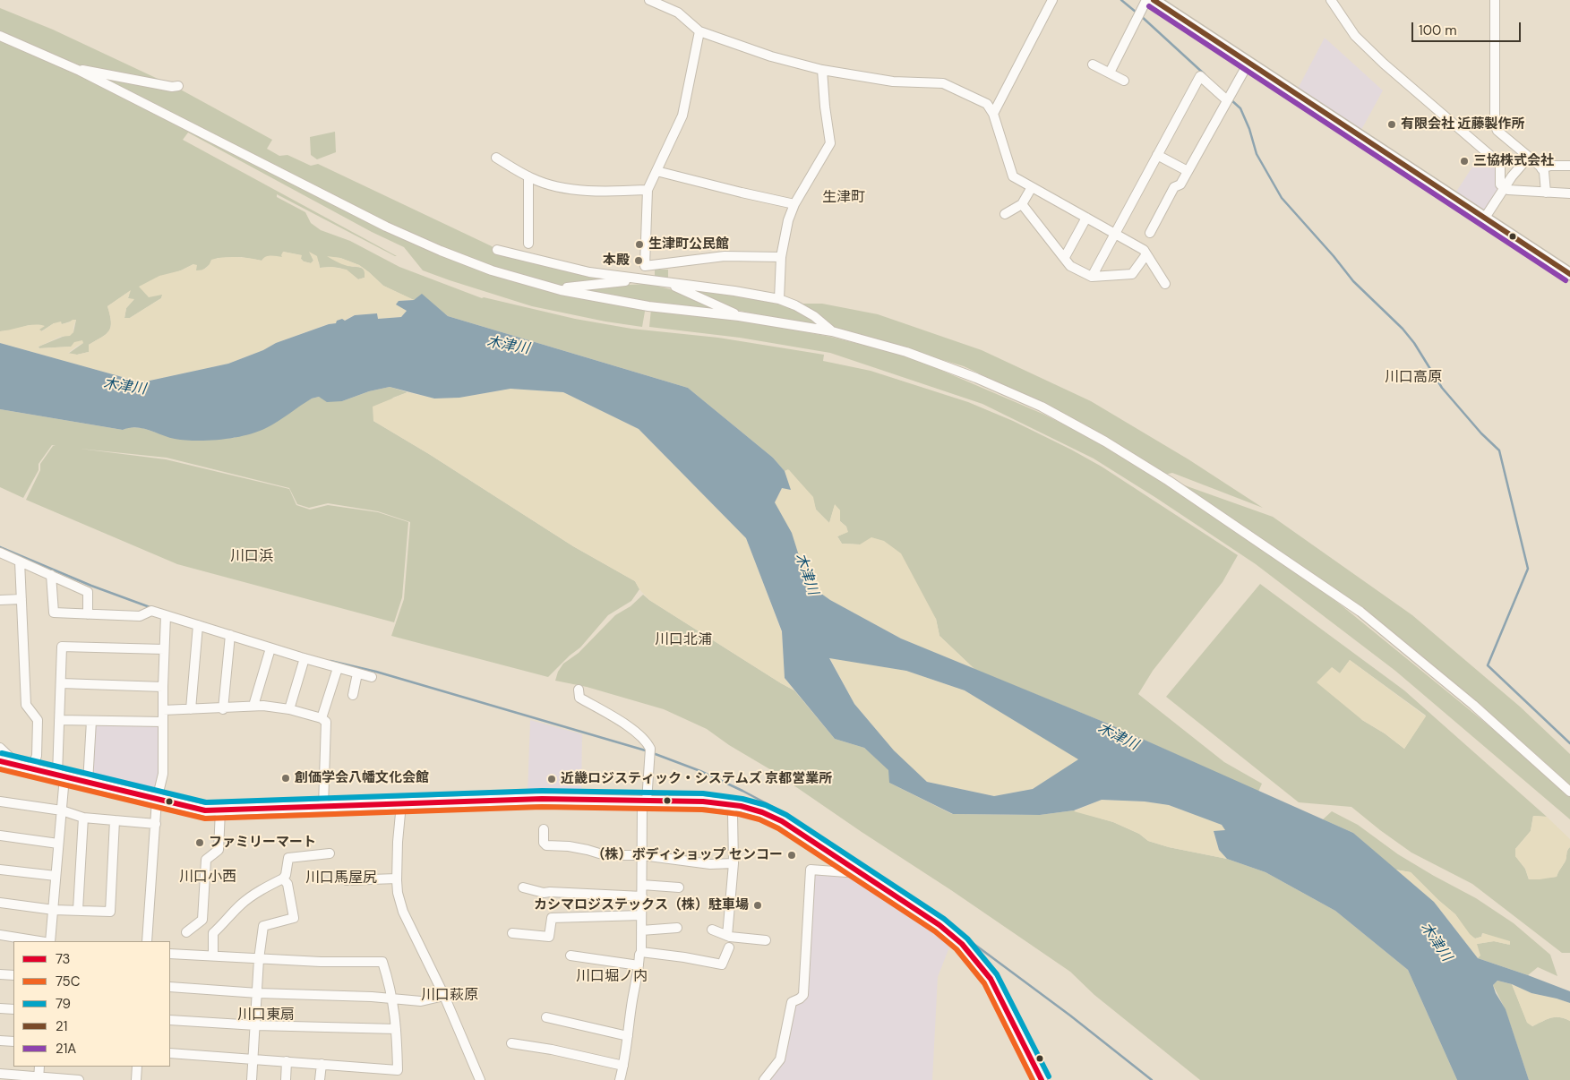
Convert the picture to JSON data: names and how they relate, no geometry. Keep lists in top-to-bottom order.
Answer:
{
  "districts": [
    "生津町",
    "川口高原",
    "川口浜",
    "川口北浦",
    "川口小西",
    "川口馬屋尻",
    "川口堀ノ内",
    "川口萩原",
    "川口東扇"
  ],
  "water": ["木津川"],
  "places": [
    "有限会社 近藤製作所",
    "三協株式会社",
    "生津町公民館",
    "本殿",
    "創価学会八幡文化会館",
    "近畿ロジスティック・システムズ 京都営業所",
    "ファミリーマート",
    "（株）ボディショップ センコー",
    "カシマロジステックス（株）駐車場"
  ],
  "lines": [
    "transit line 21",
    "transit line 21A",
    "transit line 79",
    "transit line 73",
    "transit line 75C"
  ],
  "legend": [
    "73",
    "75C",
    "79",
    "21",
    "21A"
  ],
  "scale_bar": "100 m"
}
